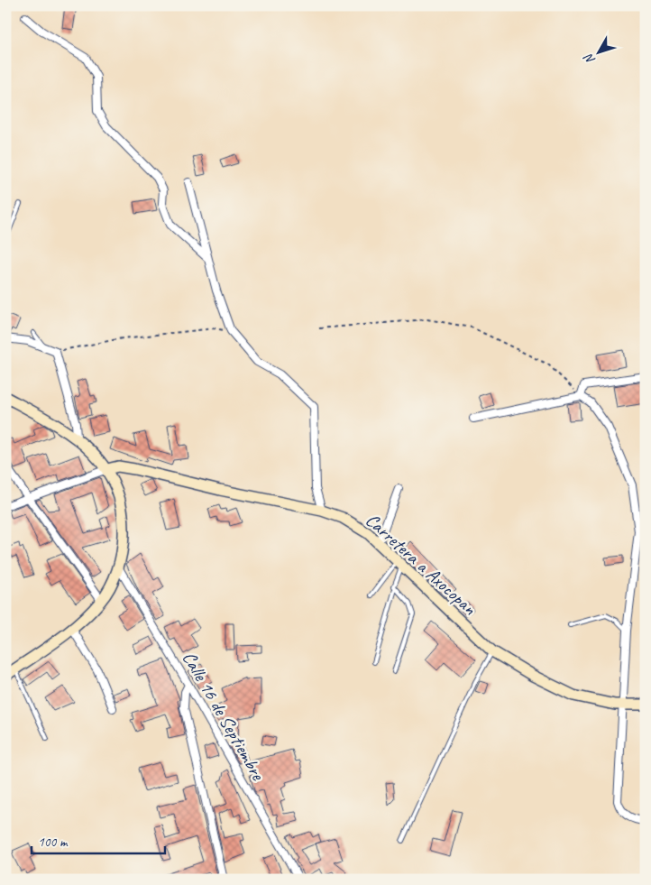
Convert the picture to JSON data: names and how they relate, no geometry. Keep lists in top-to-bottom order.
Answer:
{
  "streets": {
    "main road": ["Carretera a Axocopan"],
    "street": ["Calle 16 de Septiembre"]
  },
  "scale_bar": "100 m",
  "north": "bottom left"
}
